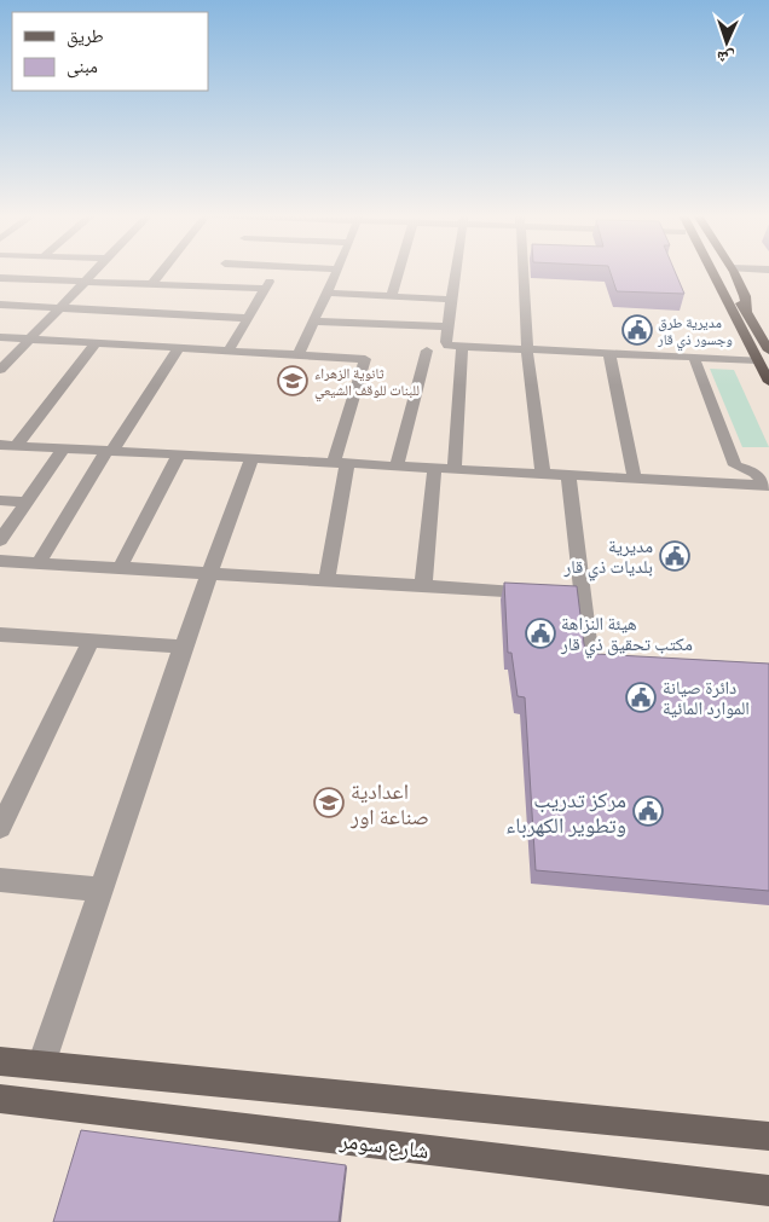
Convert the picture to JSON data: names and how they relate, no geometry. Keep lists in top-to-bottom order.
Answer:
{
  "streets": {
    "main road": ["شارع سومر"]
  },
  "places": {
    "public building": [
      "مديرية طرق وجسور ذي قار",
      "مديرية بلديات ذي قار",
      "هيئة النزاهة مكتب تحقيق ذي قار",
      "دائرة صيانة الموارد المائية",
      "مركز تدريب وتطوير الكهرباء"
    ],
    "school or university": ["ثانوية الزهراء للبنات للوقف الشيعي", "اعدادية صناعة اور"]
  },
  "legend": ["طريق", "مبنى"],
  "north": "bottom"
}
